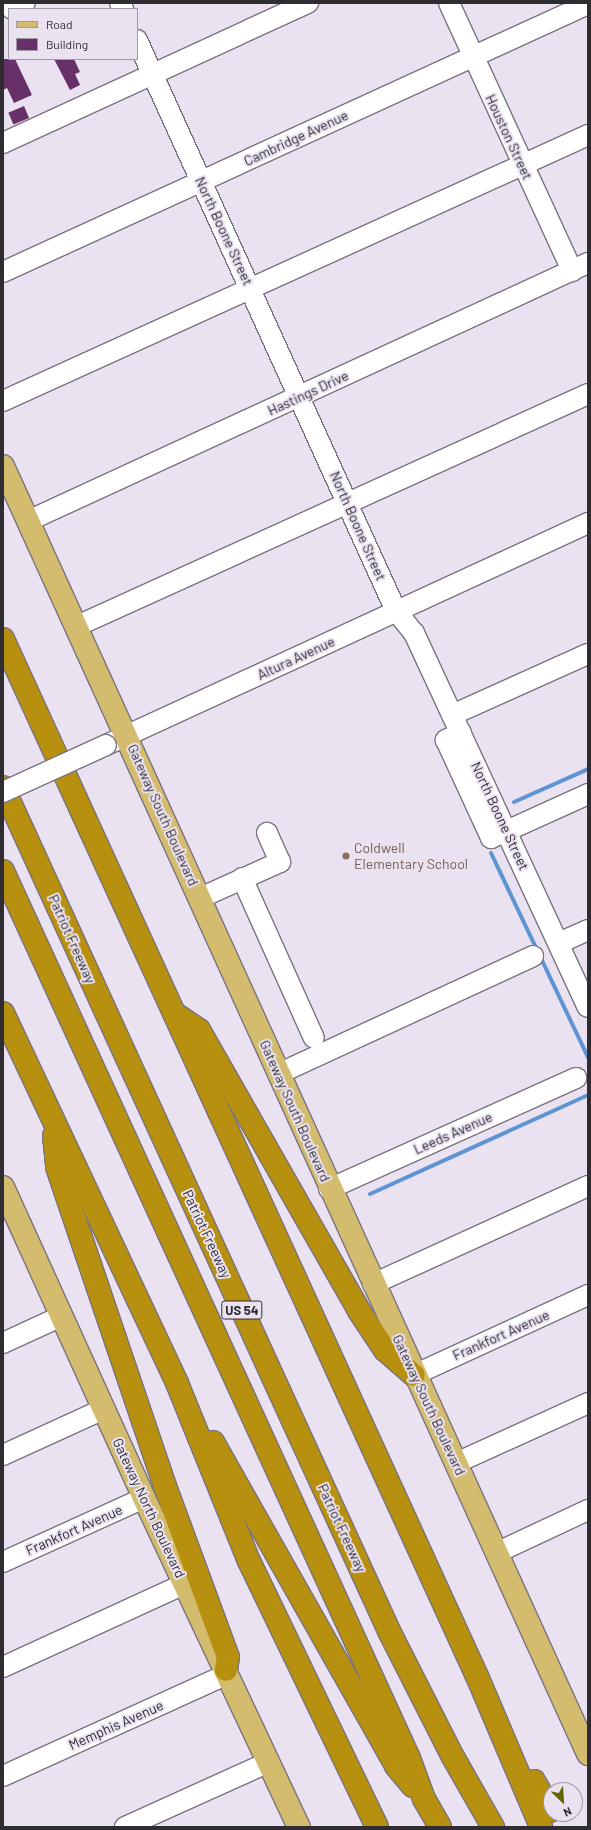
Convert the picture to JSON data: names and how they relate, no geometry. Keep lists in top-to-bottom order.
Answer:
{
  "streets": {
    "highway": ["Patriot Freeway", "US 54"],
    "main road": ["Gateway South Boulevard", "Gateway North Boulevard"],
    "street": [
      "Houston Street",
      "Cambridge Avenue",
      "North Boone Street",
      "Hastings Drive",
      "Altura Avenue",
      "Leeds Avenue",
      "Frankfort Avenue",
      "Memphis Avenue"
    ]
  },
  "crossings": [
    ["Houston Street", "Cambridge Avenue"],
    ["Houston Street", "Hastings Drive"],
    ["Cambridge Avenue", "North Boone Street"],
    ["North Boone Street", "Hastings Drive"],
    ["North Boone Street", "Altura Avenue"],
    ["Hastings Drive", "Gateway South Boulevard"],
    ["Altura Avenue", "Gateway South Boulevard"],
    ["Gateway South Boulevard", "Leeds Avenue"],
    ["Gateway South Boulevard", "Frankfort Avenue"],
    ["Frankfort Avenue", "Gateway North Boulevard"],
    ["Gateway North Boulevard", "Memphis Avenue"]
  ],
  "places": ["Coldwell Elementary School"],
  "legend": ["Road", "Building"],
  "north": "bottom right"
}
